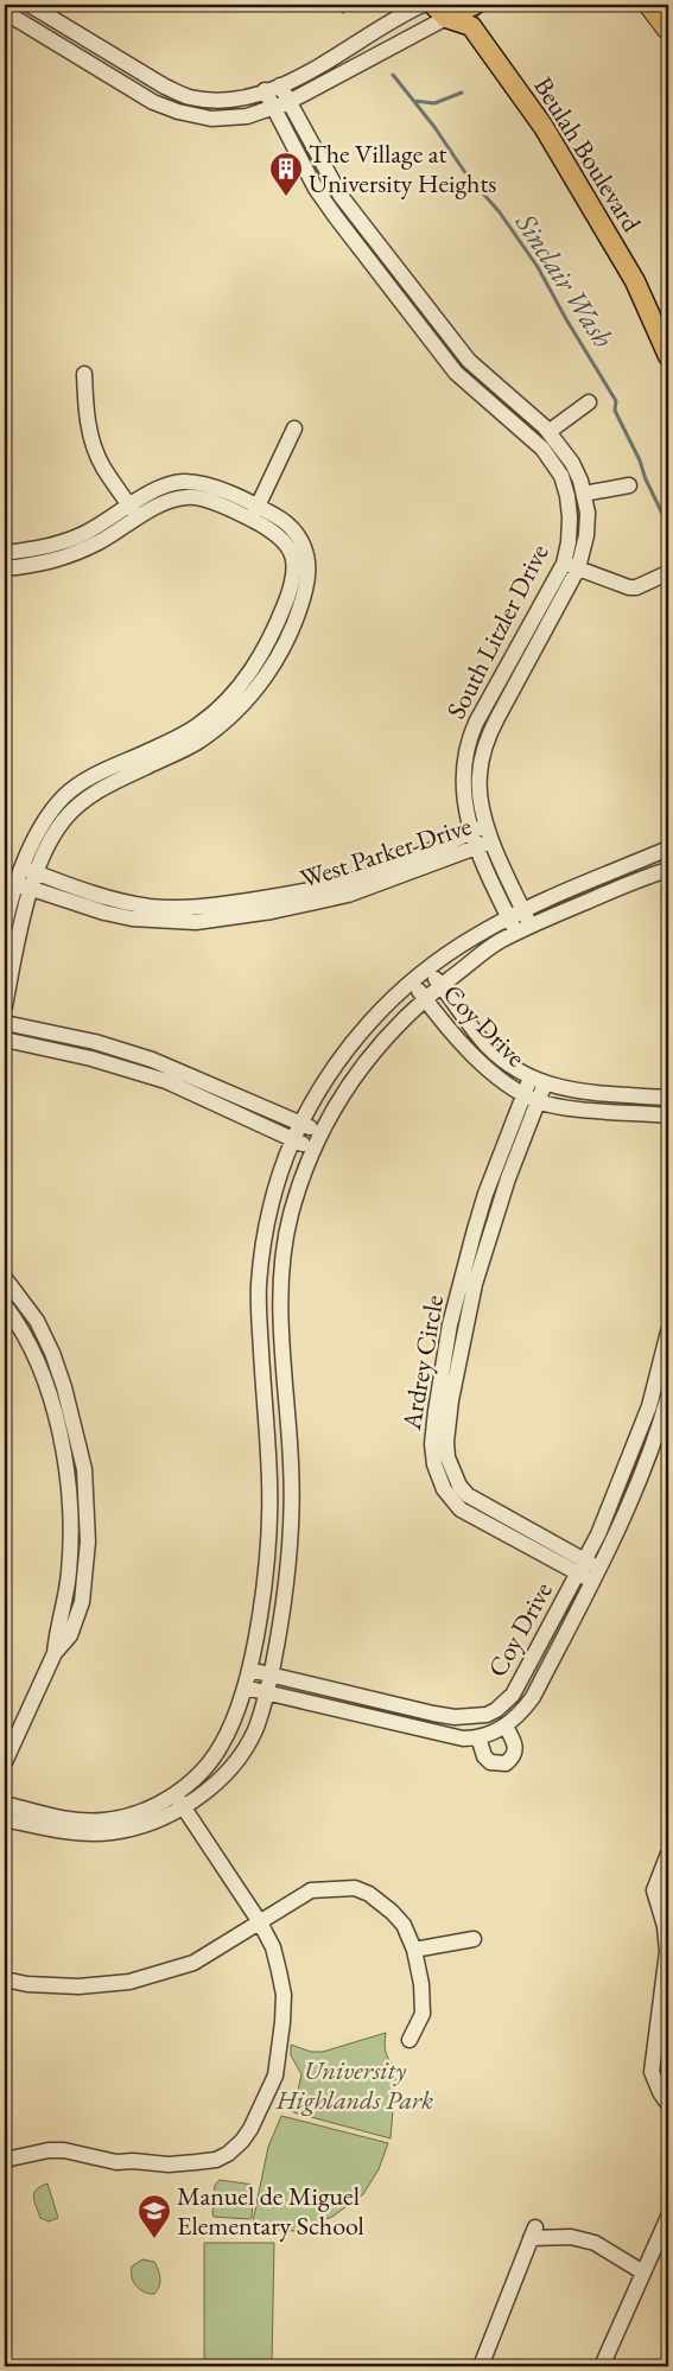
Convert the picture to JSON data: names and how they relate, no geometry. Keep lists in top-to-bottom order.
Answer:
{
  "streets": {
    "main road": ["Beulah Boulevard"],
    "street": [
      "South Litzler Drive",
      "West Parker Drive",
      "Coy Drive",
      "Ardrey Circle"
    ]
  },
  "crossings": [
    ["South Litzler Drive", "West Parker Drive"],
    ["Coy Drive", "Ardrey Circle"]
  ],
  "water": ["Sinclair Wash"],
  "parks": ["University Highlands Park"],
  "places": {
    "building": ["The Village at University Heights"],
    "school or university": ["Manuel de Miguel Elementary School"]
  }
}
